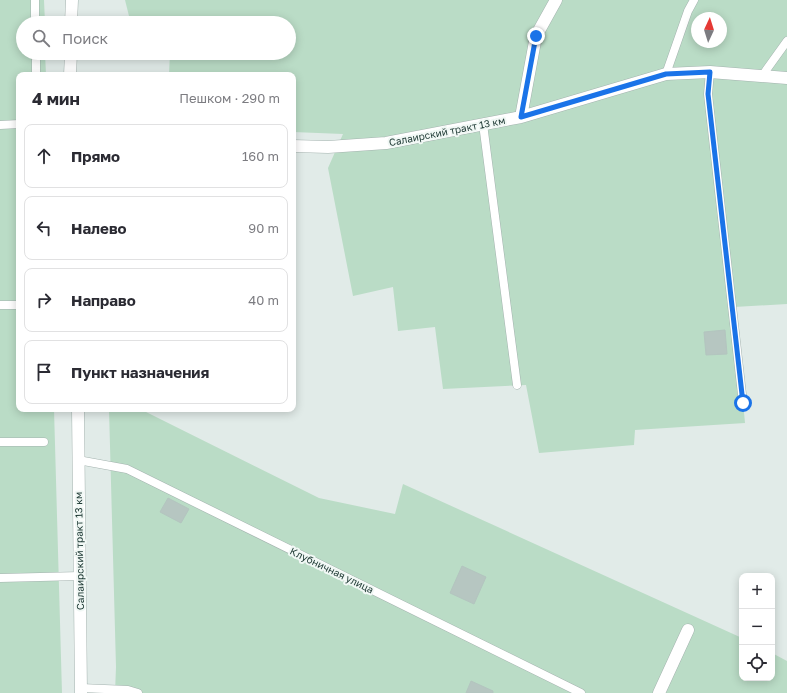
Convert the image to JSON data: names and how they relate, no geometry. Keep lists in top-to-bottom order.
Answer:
{
  "streets": {
    "street": ["Салаирский тракт 13 км"],
    "lane": ["Клубничная улица"]
  },
  "crossings": [
    ["Салаирский тракт 13 км", "Клубничная улица"]
  ],
  "north": "top",
  "page": {
    "search": "Поиск",
    "heading": ["4 мин", "Пешком · 290 m"],
    "list": [
      ["Прямо", "160 m"],
      ["Налево", "90 m"],
      ["Направо", "40 m"],
      "Пункт назначения"
    ],
    "map_buttons": ["+", "−"]
  }
}
